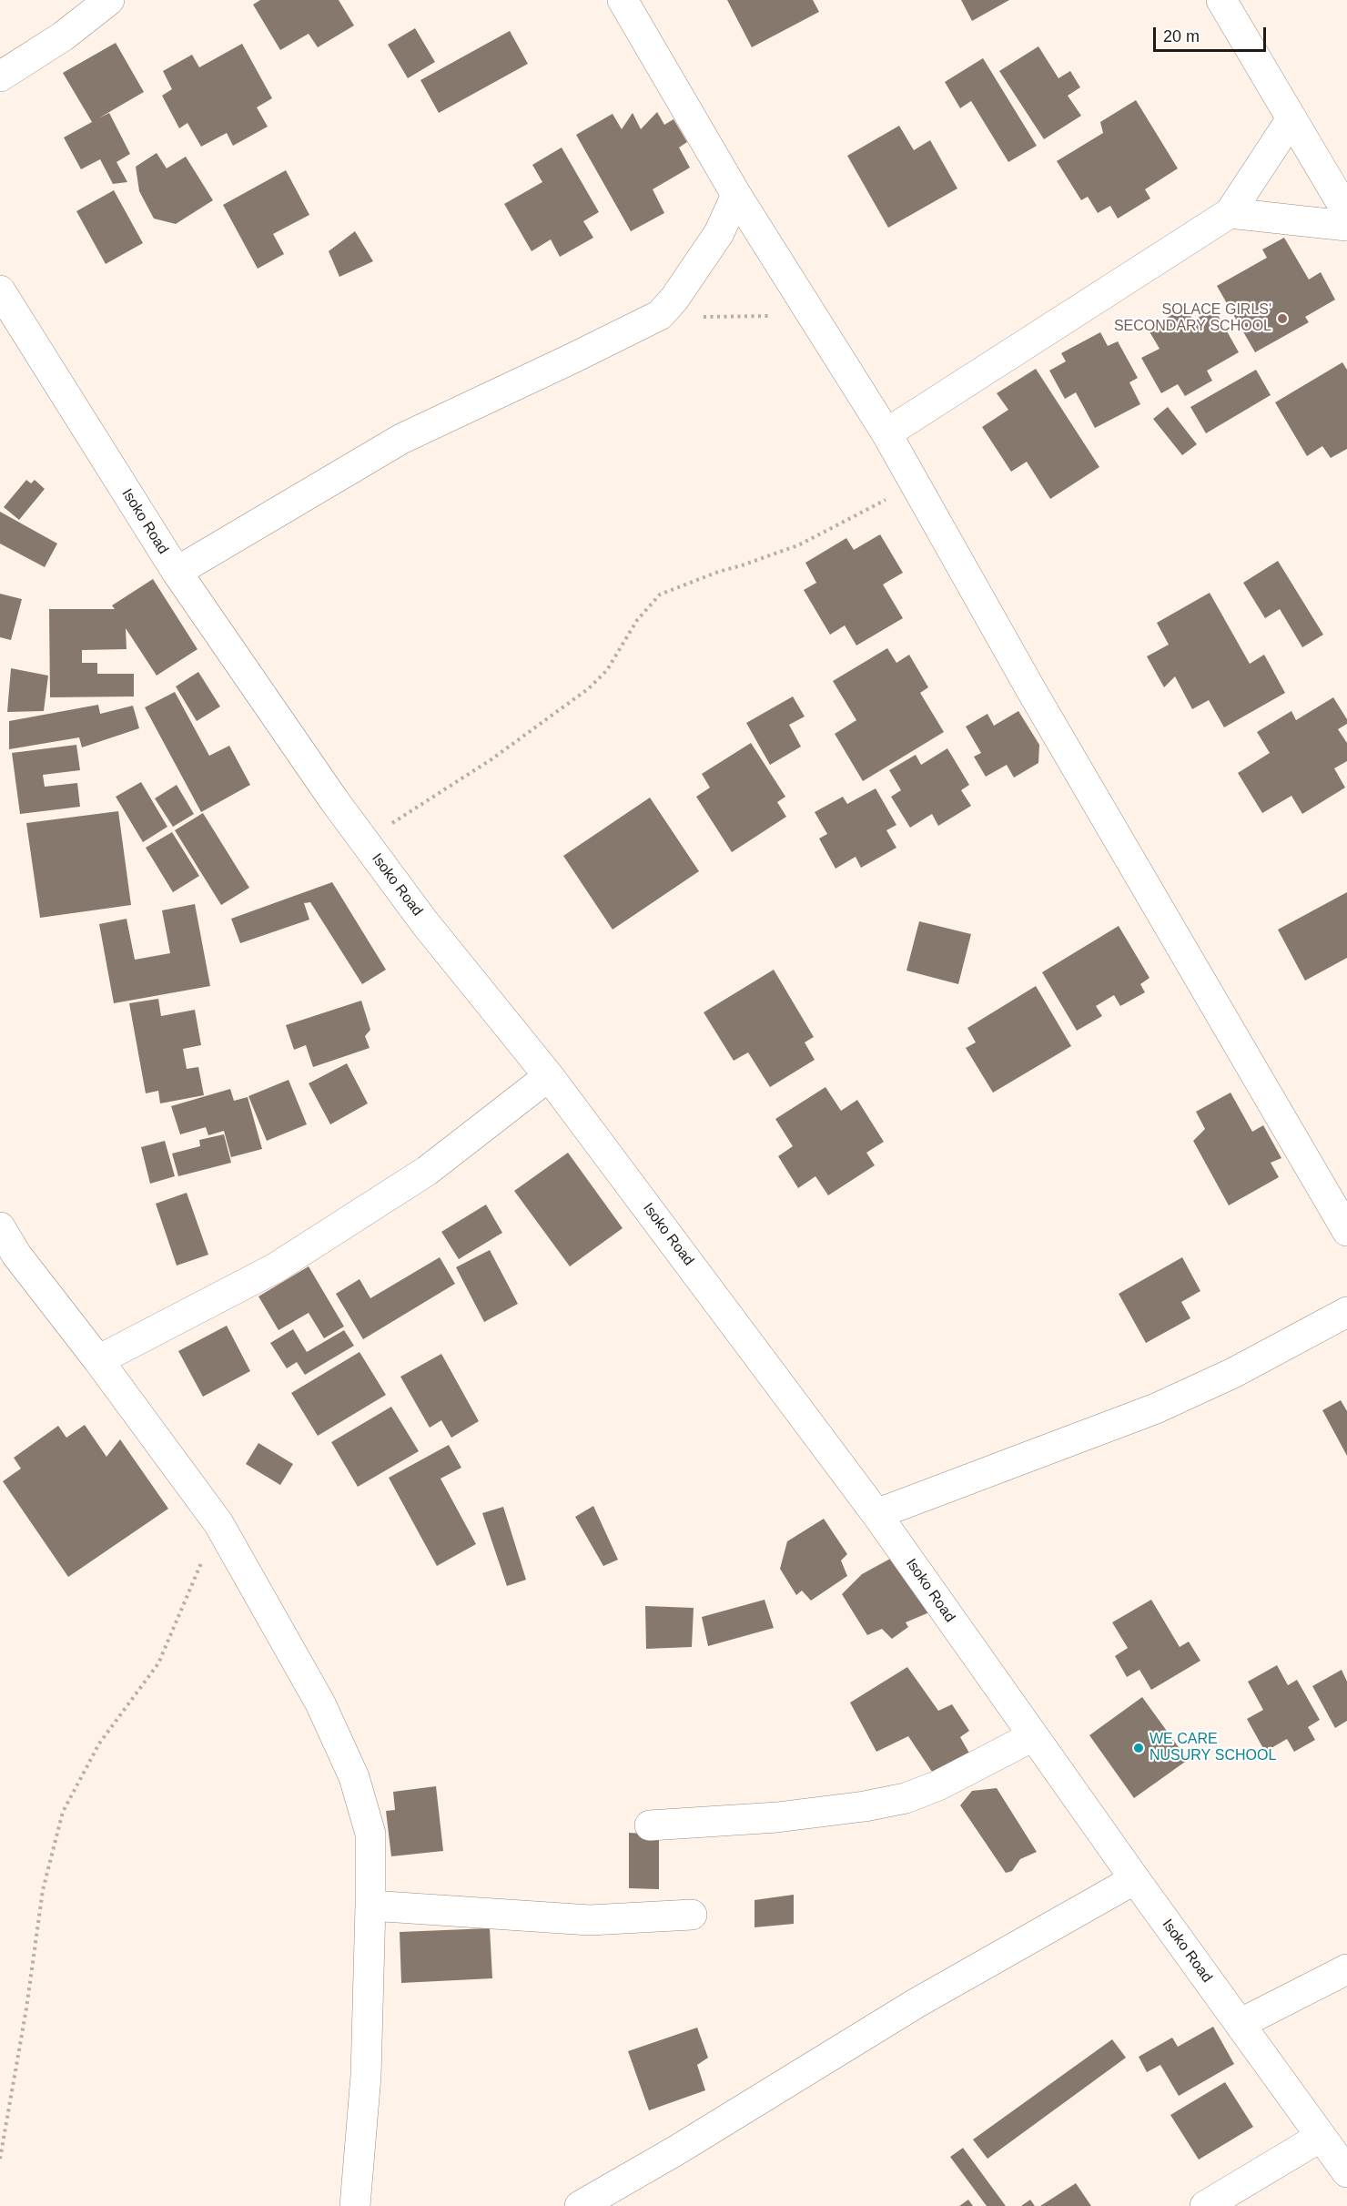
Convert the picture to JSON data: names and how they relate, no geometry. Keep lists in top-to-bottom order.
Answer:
{
  "streets": {
    "street": ["Isoko Road"]
  },
  "places": ["SOLACE GIRLS' SECONDARY SCHOOL", "WE CARE NUSURY SCHOOL"],
  "scale_bar": "20 m"
}
